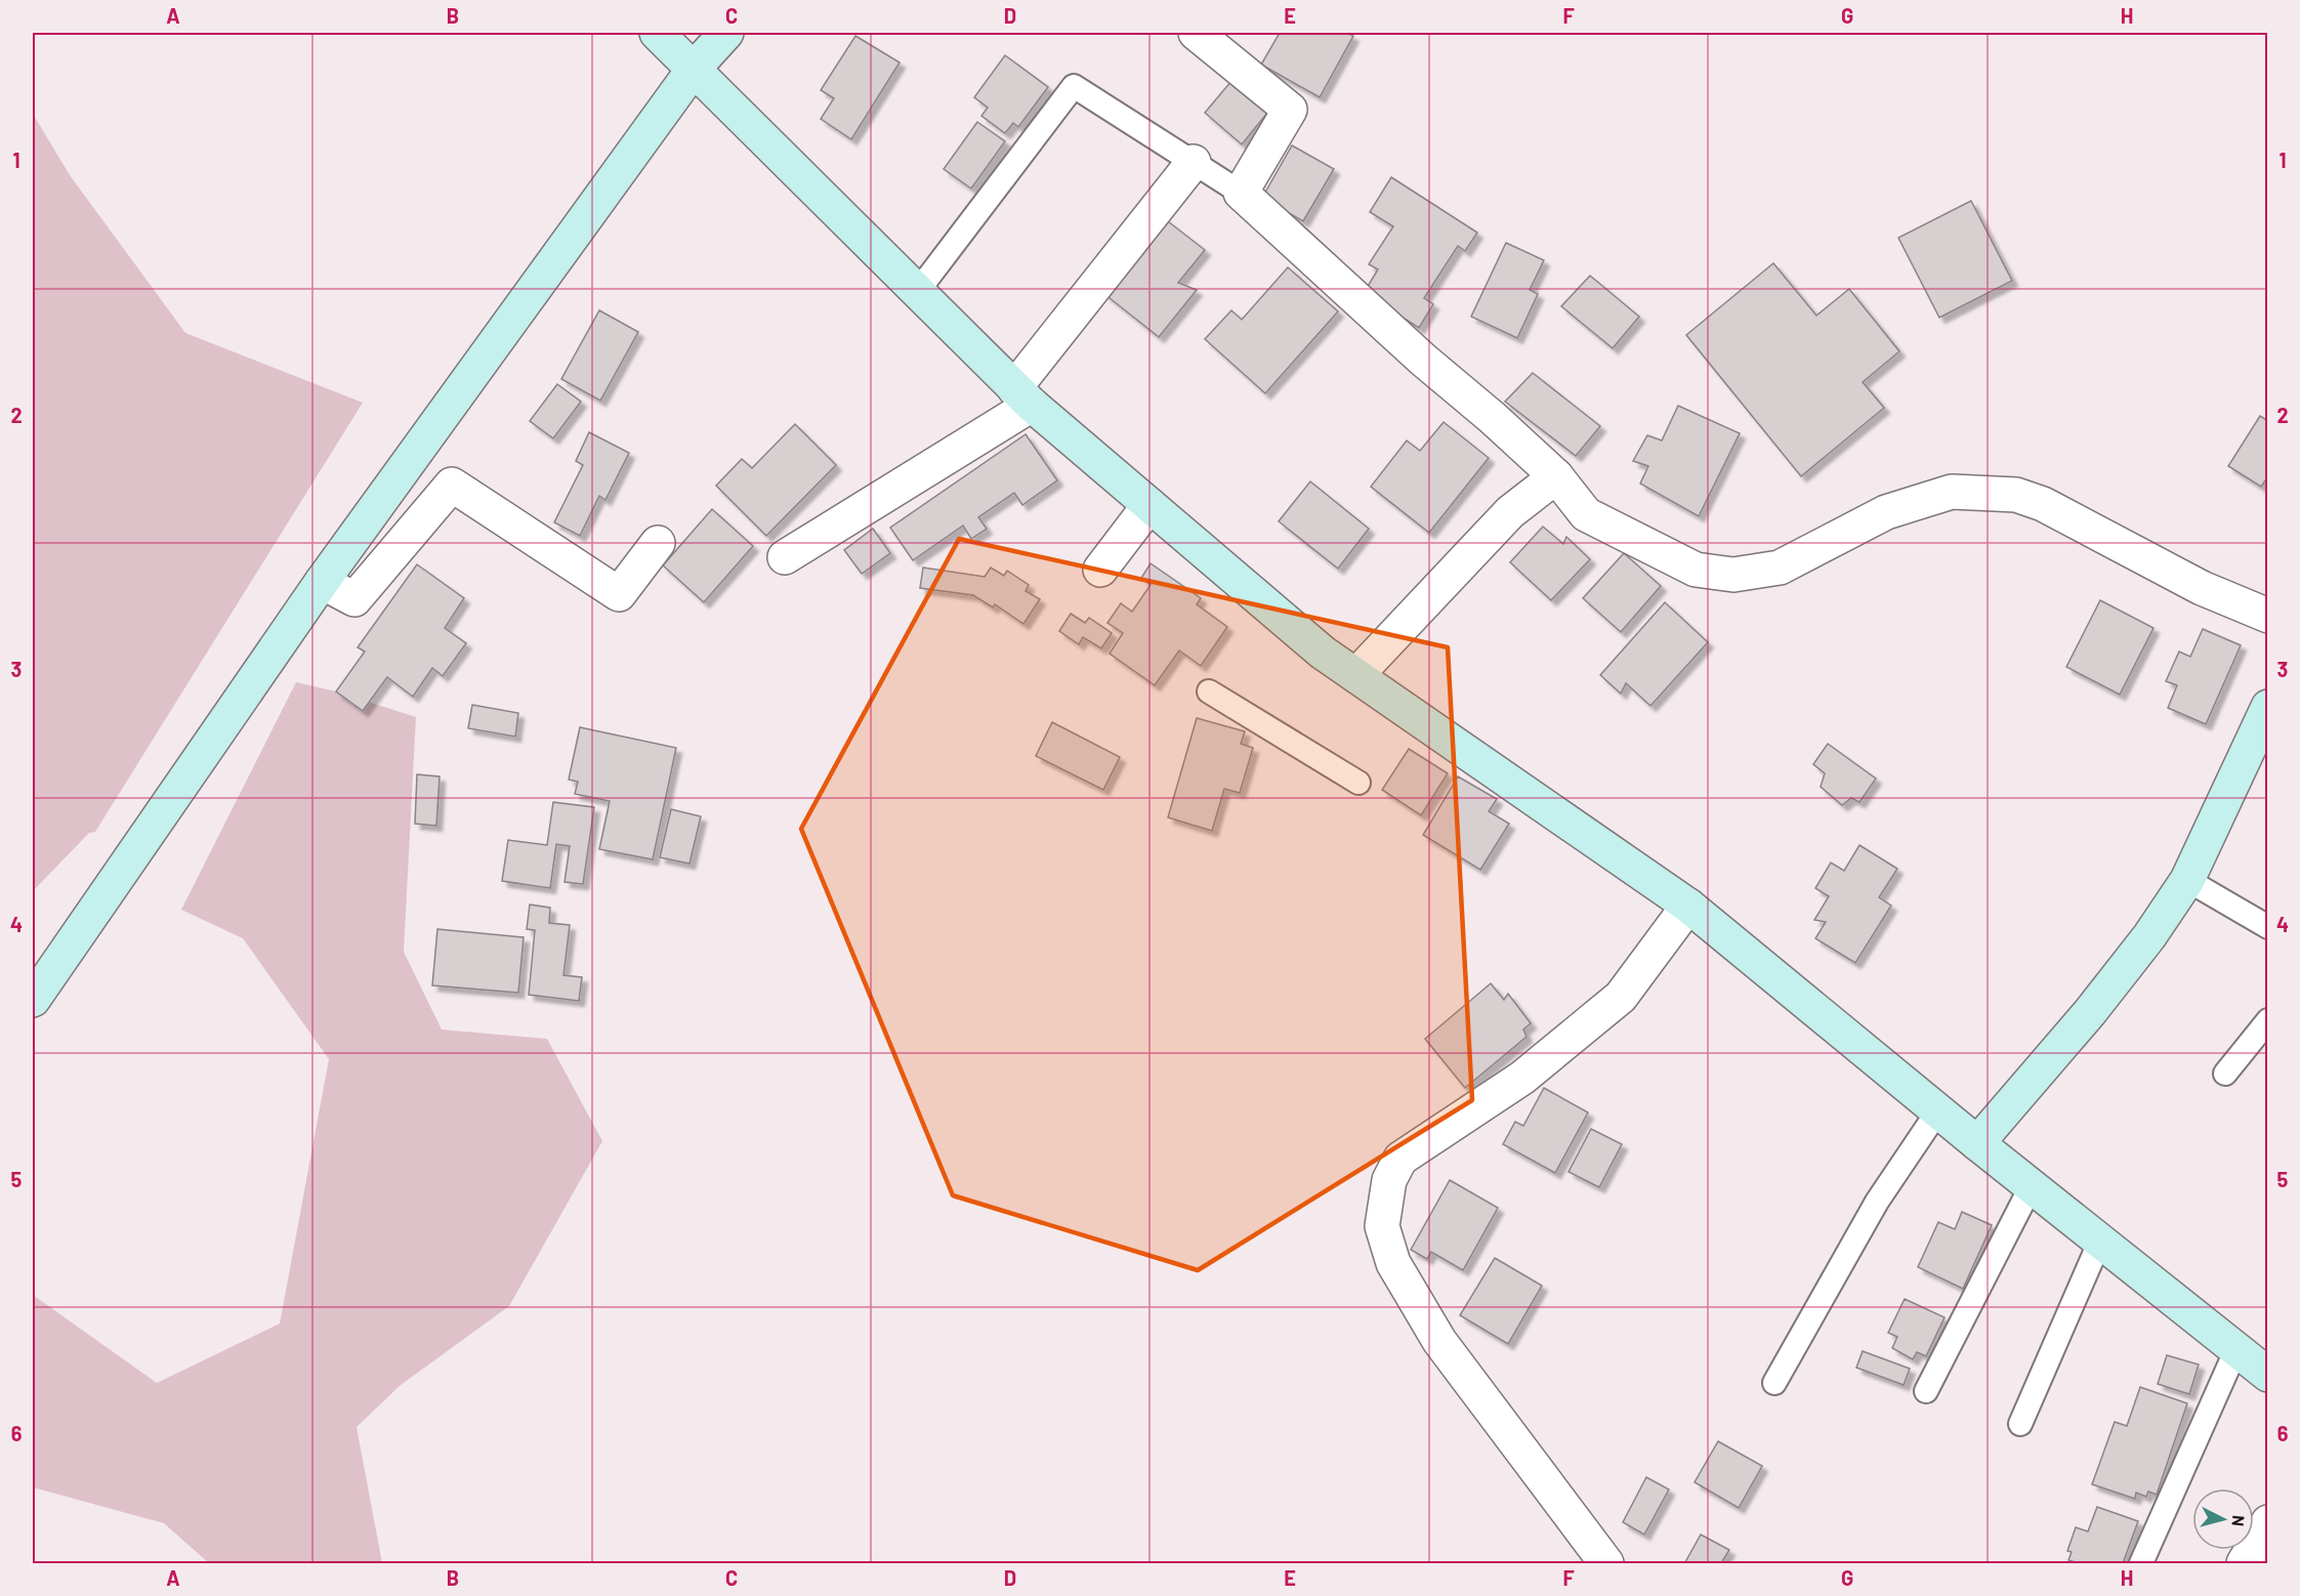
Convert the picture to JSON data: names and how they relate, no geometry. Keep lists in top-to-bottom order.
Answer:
{
  "north": "right",
  "grid": {
    "columns": [
      "A",
      "B",
      "C",
      "D",
      "E",
      "F",
      "G",
      "H"
    ],
    "rows": [
      "1",
      "2",
      "3",
      "4",
      "5",
      "6"
    ]
  }
}
